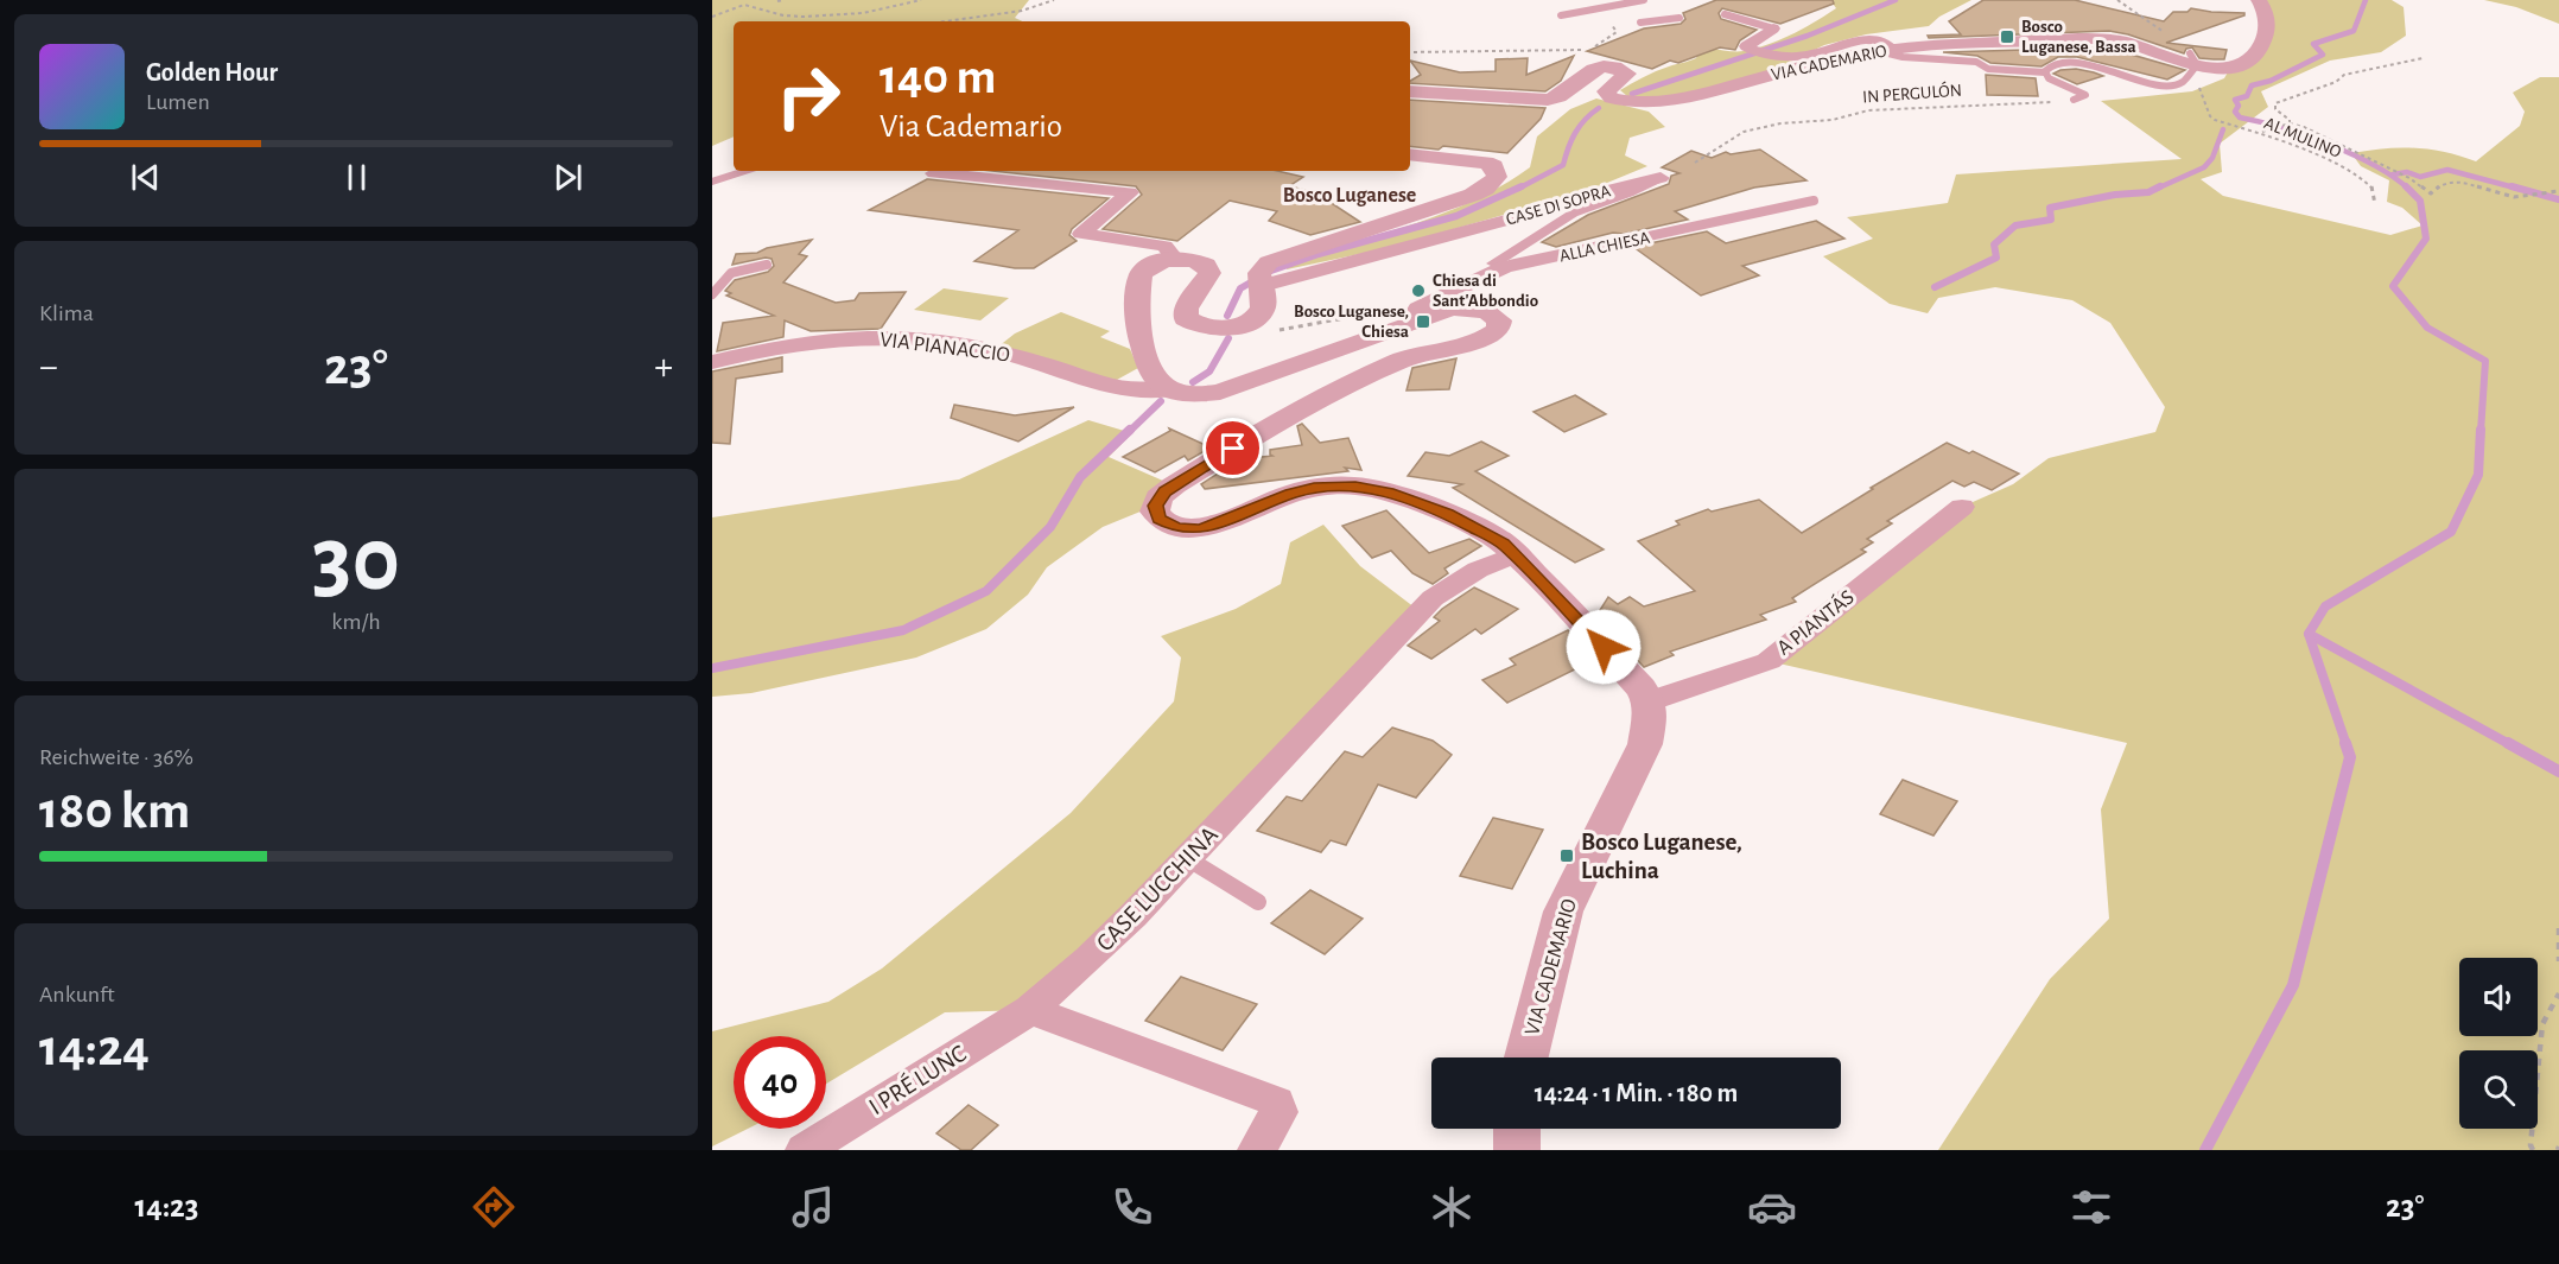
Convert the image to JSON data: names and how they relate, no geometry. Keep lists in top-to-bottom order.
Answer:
{
  "streets": {
    "street": [
      "VIA CADEMARIO",
      "CASE DI SOPRA",
      "ALLA CHIESA",
      "VIA PIANACCIO",
      "A PIANTÁS",
      "CASE LUCCHINA",
      "I PRÉ LUNC"
    ],
    "path": ["IN PERGULÓN", "AL MULINO"]
  },
  "crossings": [
    ["VIA CADEMARIO", "AL MULINO"],
    ["VIA CADEMARIO", "A PIANTÁS"],
    ["CASE DI SOPRA", "ALLA CHIESA"],
    ["CASE LUCCHINA", "I PRÉ LUNC"]
  ],
  "districts": ["Bosco Luganese"],
  "places": {
    "transit": ["Bosco Luganese, Bassa", "Bosco Luganese, Chiesa", "Bosco Luganese, Luchina"],
    "other": ["Chiesa di Sant'Abbondio"]
  },
  "page": {
    "turn": ["140 m", "Via Cademario"],
    "song": ["Golden Hour", "Lumen"],
    "tile": [
      "Klima",
      ["30", "km/h"],
      ["Reichweite · 36%", "180 km"],
      ["Ankunft", "14:24"]
    ],
    "heat": ["−", "23°", "+"],
    "limit": "40",
    "trip": "14:24 · 1 Min. · 180 m",
    "tabs": ["14:23", "23°"]
  }
}
